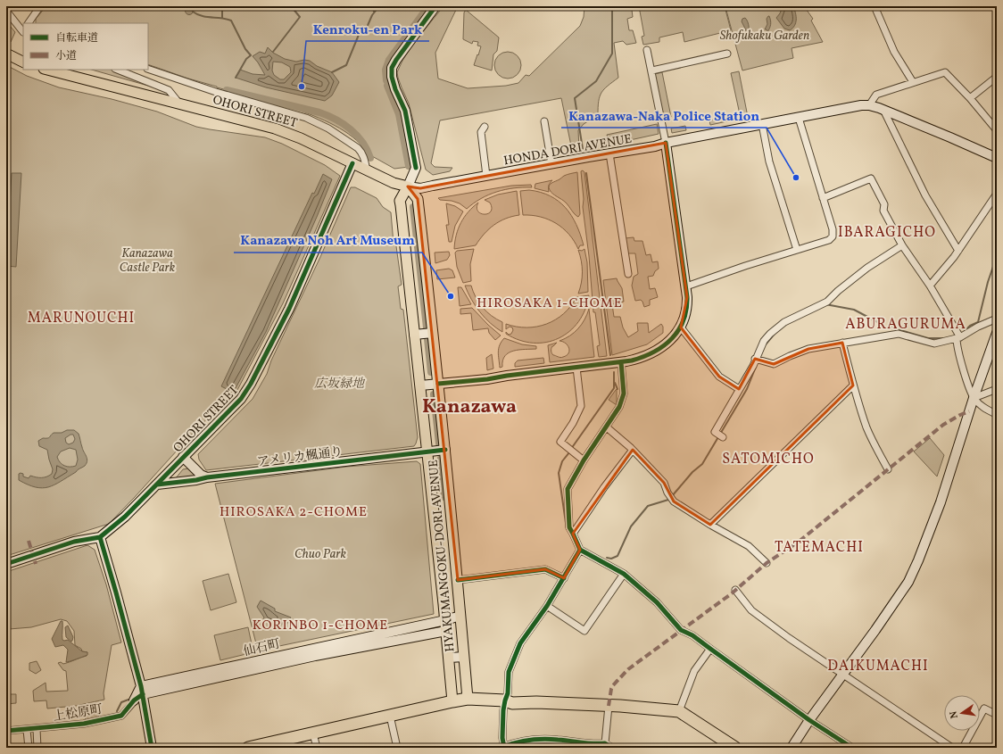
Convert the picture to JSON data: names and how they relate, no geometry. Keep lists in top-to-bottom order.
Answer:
{
  "streets": {
    "main road": ["OHORI STREET", "HYAKUMANGOKU-DORI AVENUE"],
    "street": [
      "HONDA DORI AVENUE",
      "アメリカ楓通り",
      "仙石町",
      "上松原町"
    ]
  },
  "crossings": [
    ["OHORI STREET", "アメリカ楓通り"],
    ["HONDA DORI AVENUE", "HYAKUMANGOKU-DORI AVENUE"],
    ["アメリカ楓通り", "HYAKUMANGOKU-DORI AVENUE"],
    ["HYAKUMANGOKU-DORI AVENUE", "仙石町"]
  ],
  "districts": [
    "IBARAGICHO",
    "HIROSAKA 1-CHOME",
    "MARUNOUCHI",
    "ABURAGURUMA",
    "Kanazawa",
    "SATOMICHO",
    "HIROSAKA 2-CHOME",
    "TATEMACHI",
    "KORINBO 1-CHOME",
    "DAIKUMACHI"
  ],
  "parks": [
    "Shofukaku Garden",
    "Kanazawa Castle Park",
    "広坂緑地",
    "Chuo Park"
  ],
  "places": ["Kenroku-en Park", "Kanazawa-Naka Police Station", "Kanazawa Noh Art Museum"],
  "legend": ["自転車道", "小道"],
  "north": "left"
}
